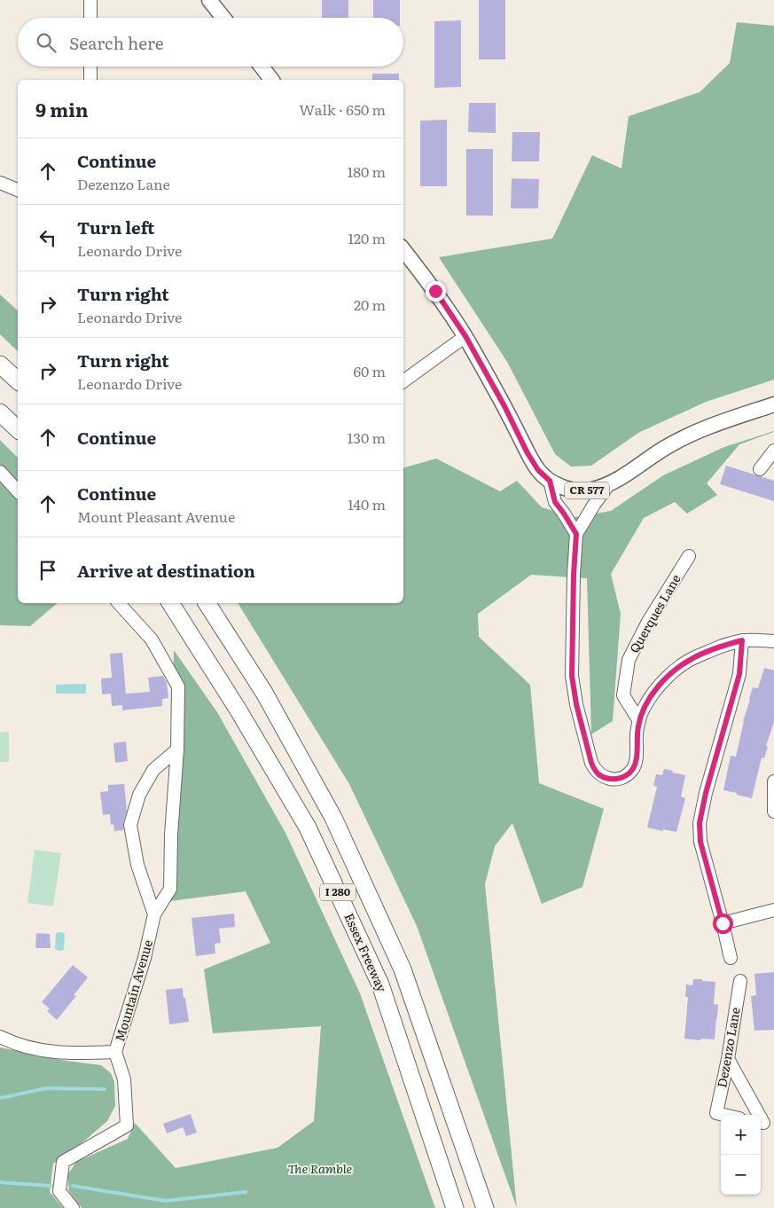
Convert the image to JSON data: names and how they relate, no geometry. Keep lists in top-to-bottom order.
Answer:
{
  "streets": {
    "highway": ["I 280", "Essex Freeway"],
    "main road": ["CR 577"],
    "street": ["Querques Lane", "Mountain Avenue", "Dezenzo Lane"]
  },
  "parks": ["The Ramble"],
  "page": {
    "search": "Search here",
    "heading": ["9 min", "Walk · 650 m"],
    "list": [
      ["Continue", "Dezenzo Lane", "180 m"],
      ["Turn left", "Leonardo Drive", "120 m"],
      ["Turn right", "Leonardo Drive", "20 m"],
      ["Turn right", "Leonardo Drive", "60 m"],
      ["Continue", "130 m"],
      ["Continue", "Mount Pleasant Avenue", "140 m"],
      "Arrive at destination"
    ],
    "map_buttons": ["+", "−"]
  }
}
